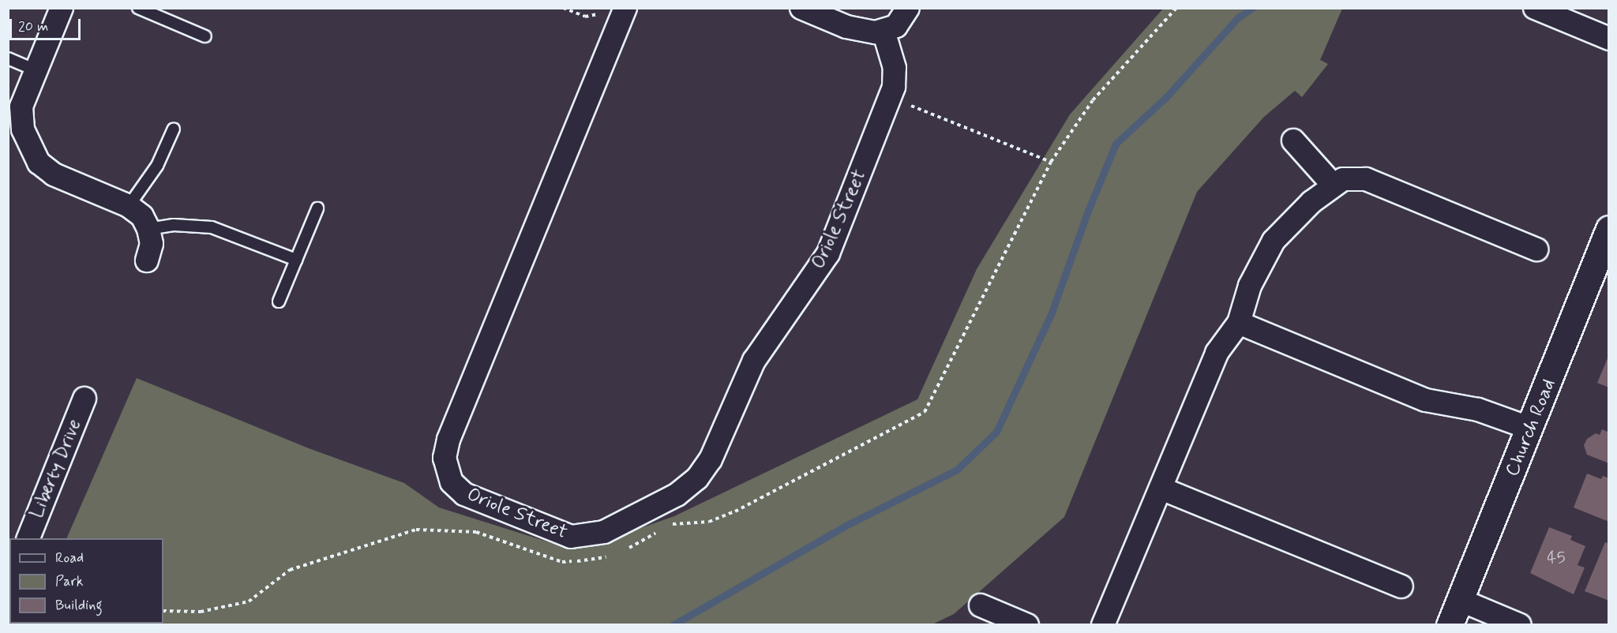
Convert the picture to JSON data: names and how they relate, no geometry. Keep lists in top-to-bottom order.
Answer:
{
  "streets": {
    "street": ["Oriole Street", "Church Road", "Liberty Drive"]
  },
  "house_numbers": ["45"],
  "legend": ["Road", "Park", "Building"],
  "scale_bar": "20 m"
}
